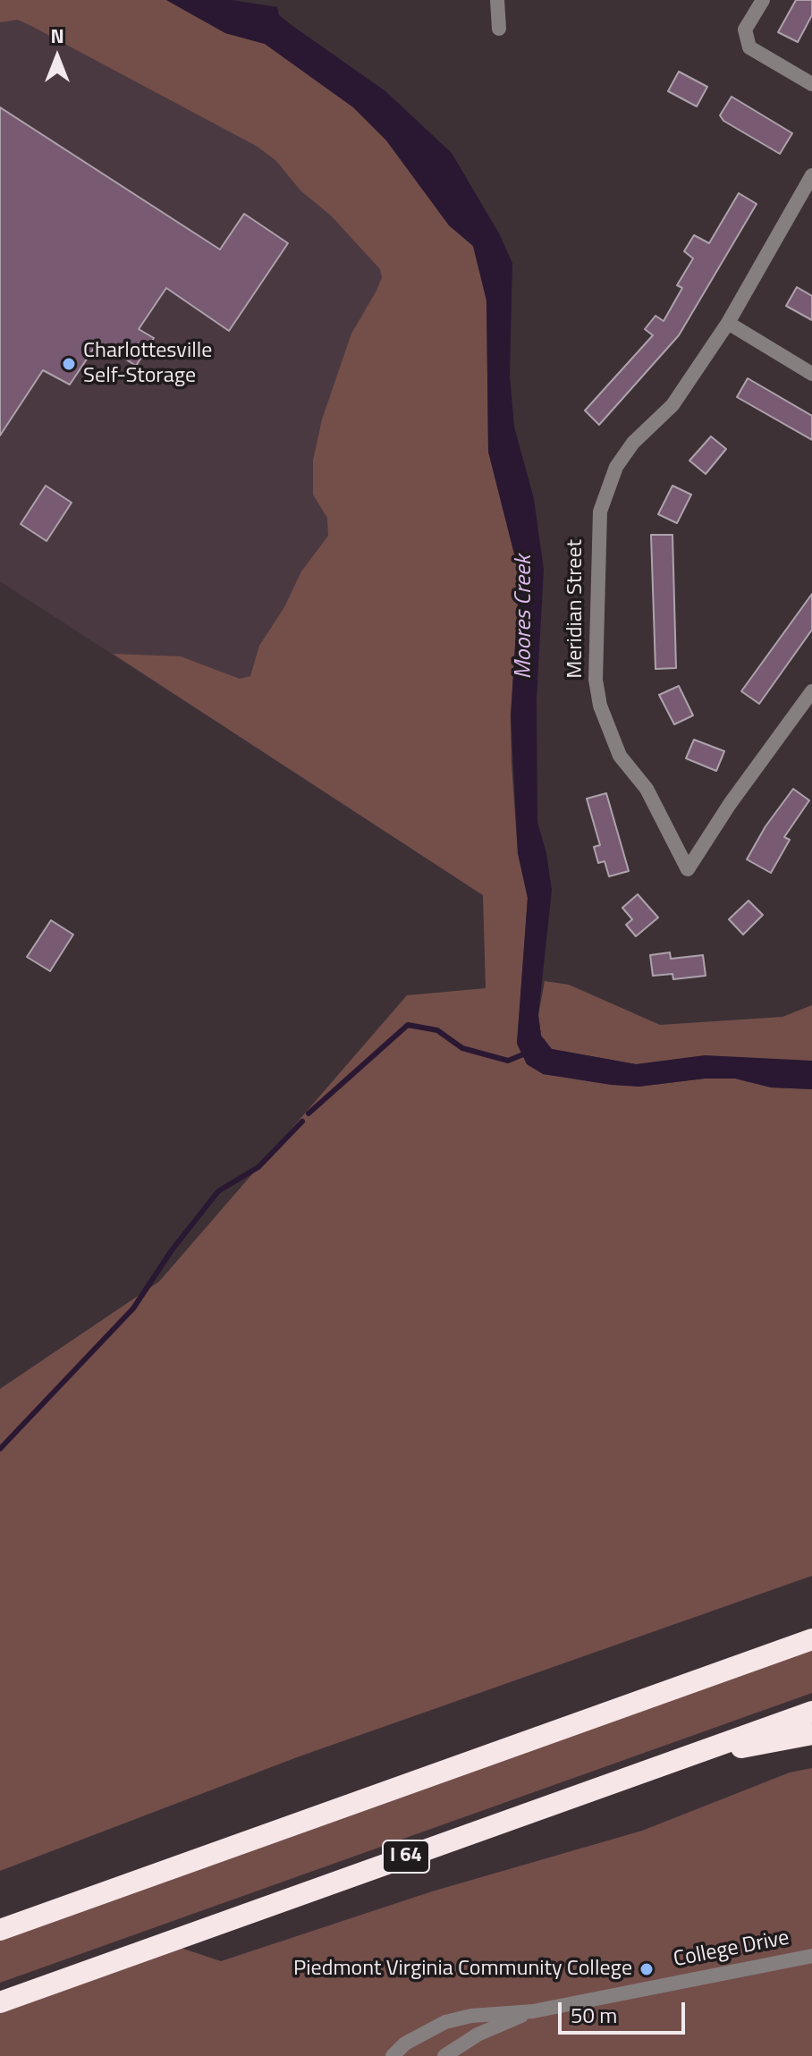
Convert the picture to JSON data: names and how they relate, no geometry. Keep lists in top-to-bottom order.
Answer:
{
  "streets": {
    "highway": ["I 64"],
    "street": ["Meridian Street", "College Drive"]
  },
  "water": ["Moores Creek"],
  "places": ["Charlottesville Self-Storage", "Piedmont Virginia Community College"],
  "scale_bar": "50 m",
  "north": "top"
}
